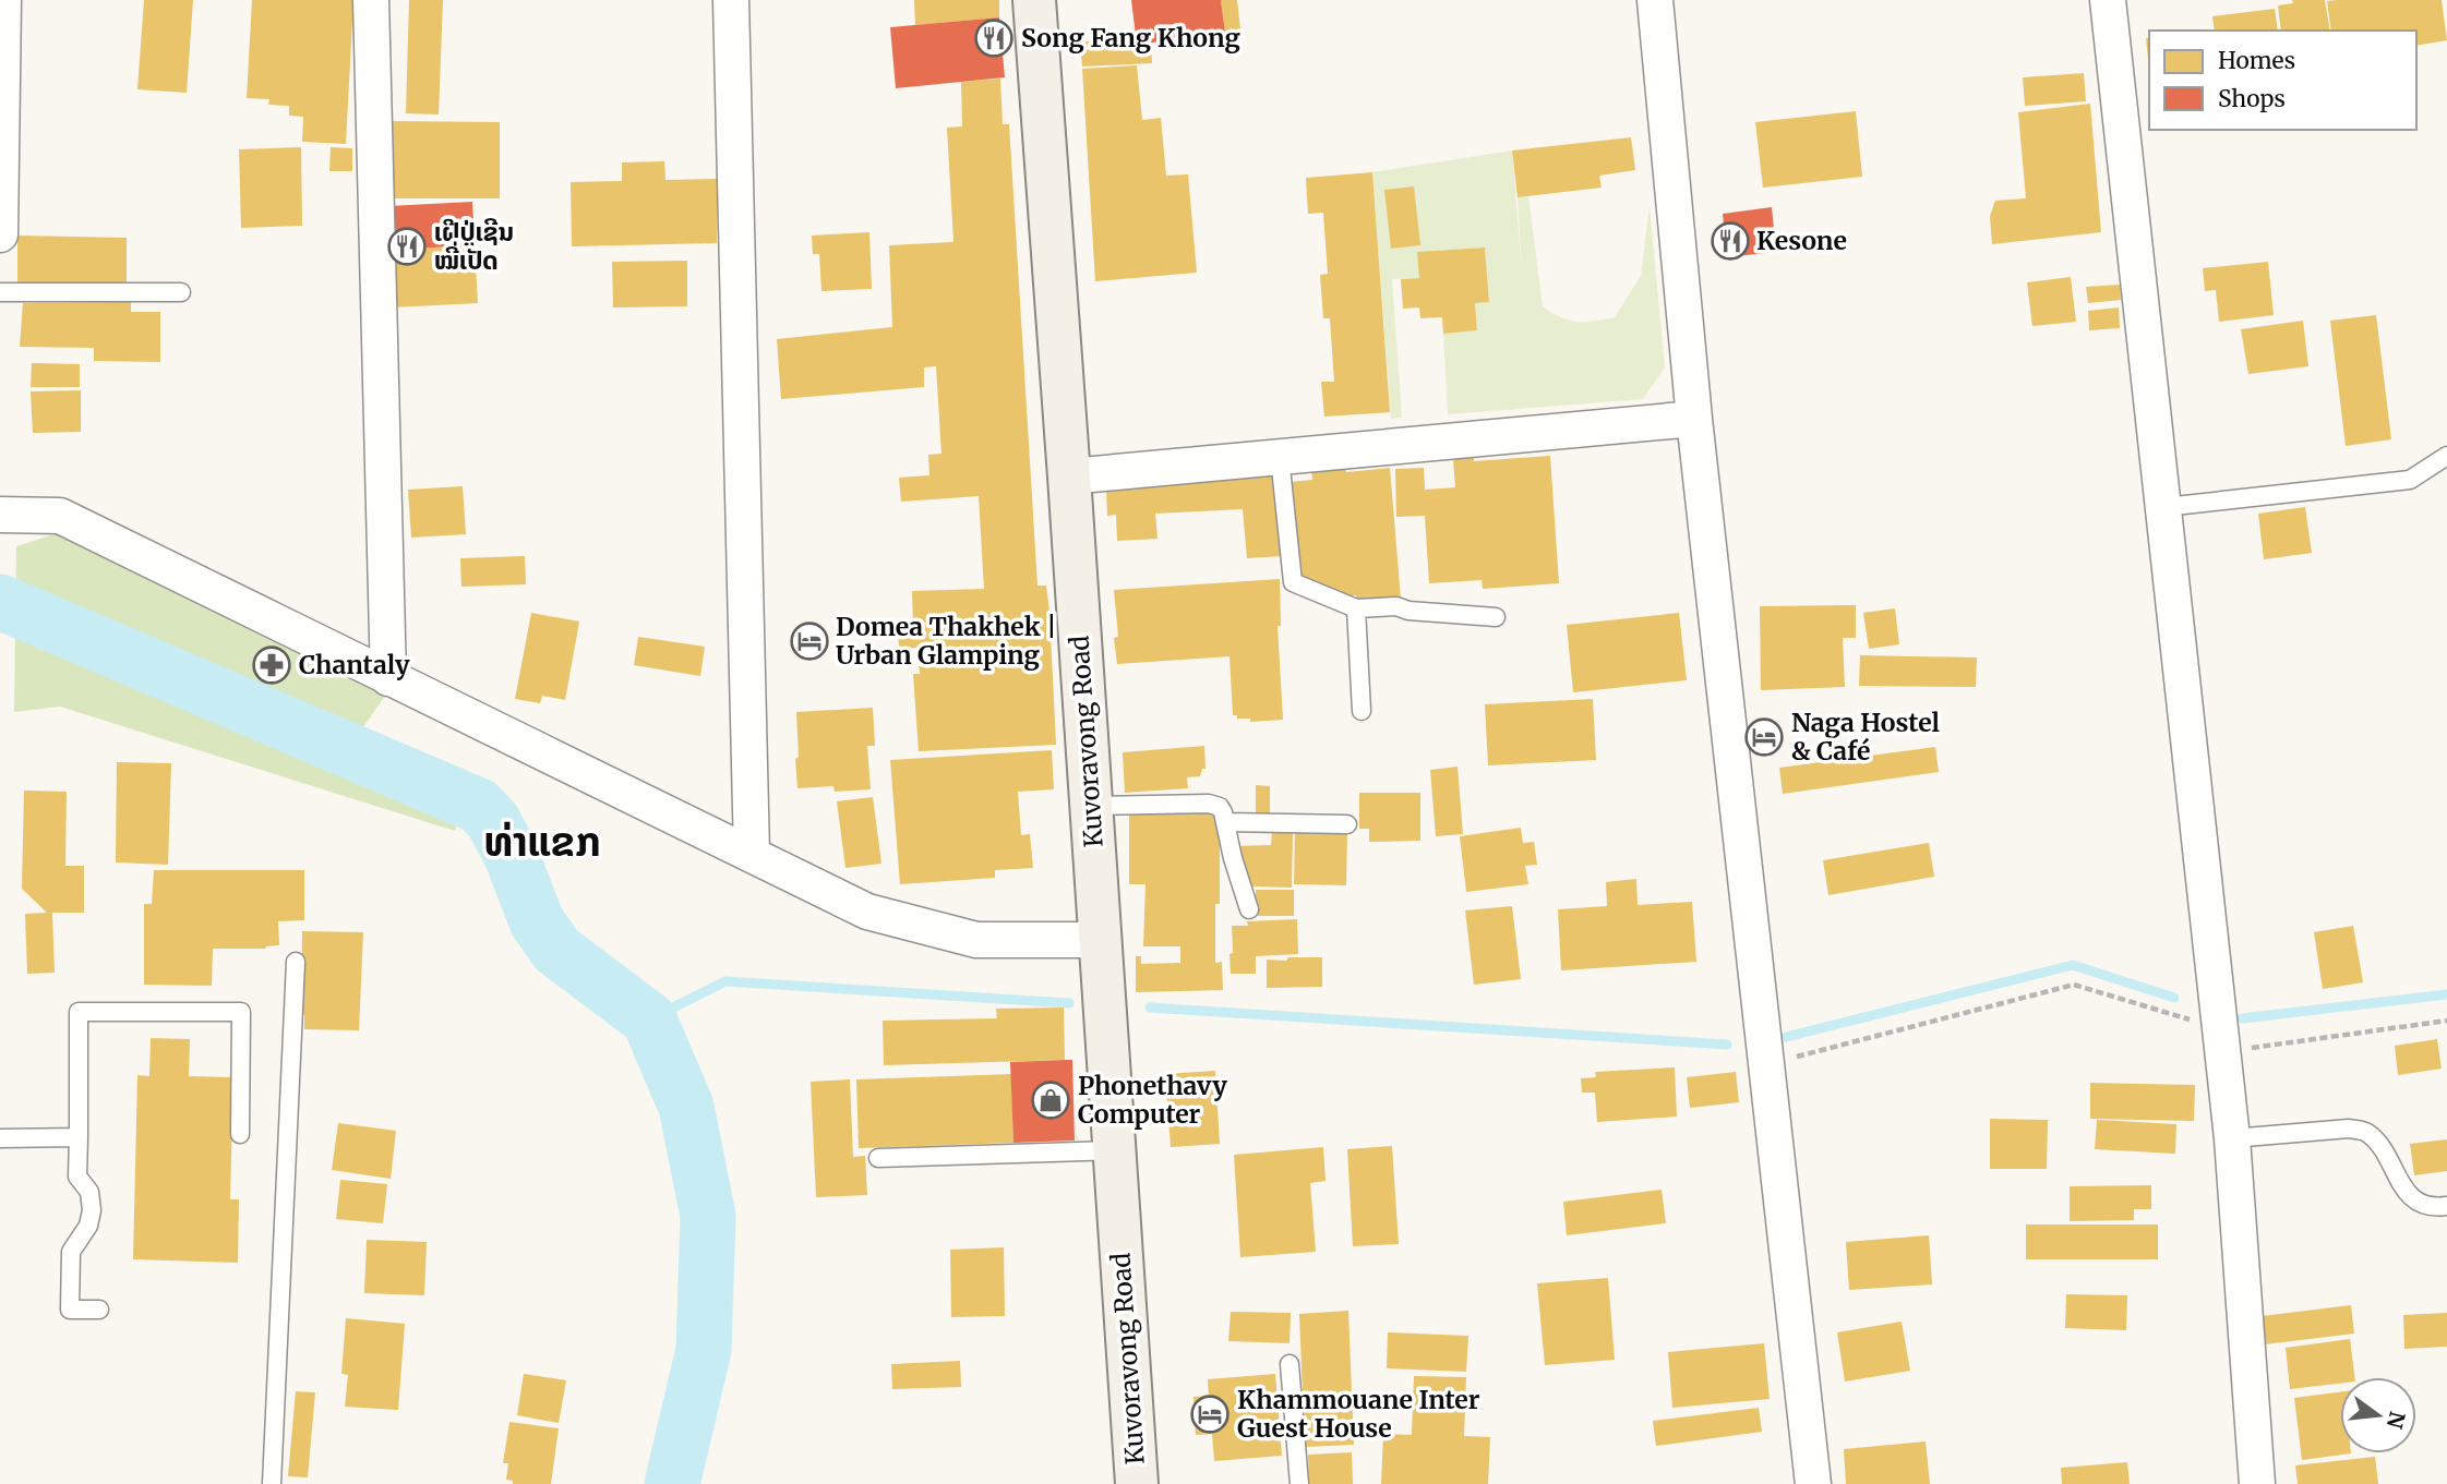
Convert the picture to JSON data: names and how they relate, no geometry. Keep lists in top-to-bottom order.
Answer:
{
  "streets": {
    "street": ["Kuvoravong Road"]
  },
  "districts": ["ທ່າແຂກ"],
  "places": {
    "restaurant": ["Song Fang Khong", "Kesone", "ເຝີປູ່ເຊີນ ໝີ່ເປັດ"],
    "hotel": ["Domea Thakhek | Urban Glamping", "Naga Hostel & Café", "Khammouane Inter Guest House"],
    "pharmacy": ["Chantaly"],
    "shop": ["Phonethavy Computer"]
  },
  "legend": ["Homes", "Shops"],
  "north": "right"
}
